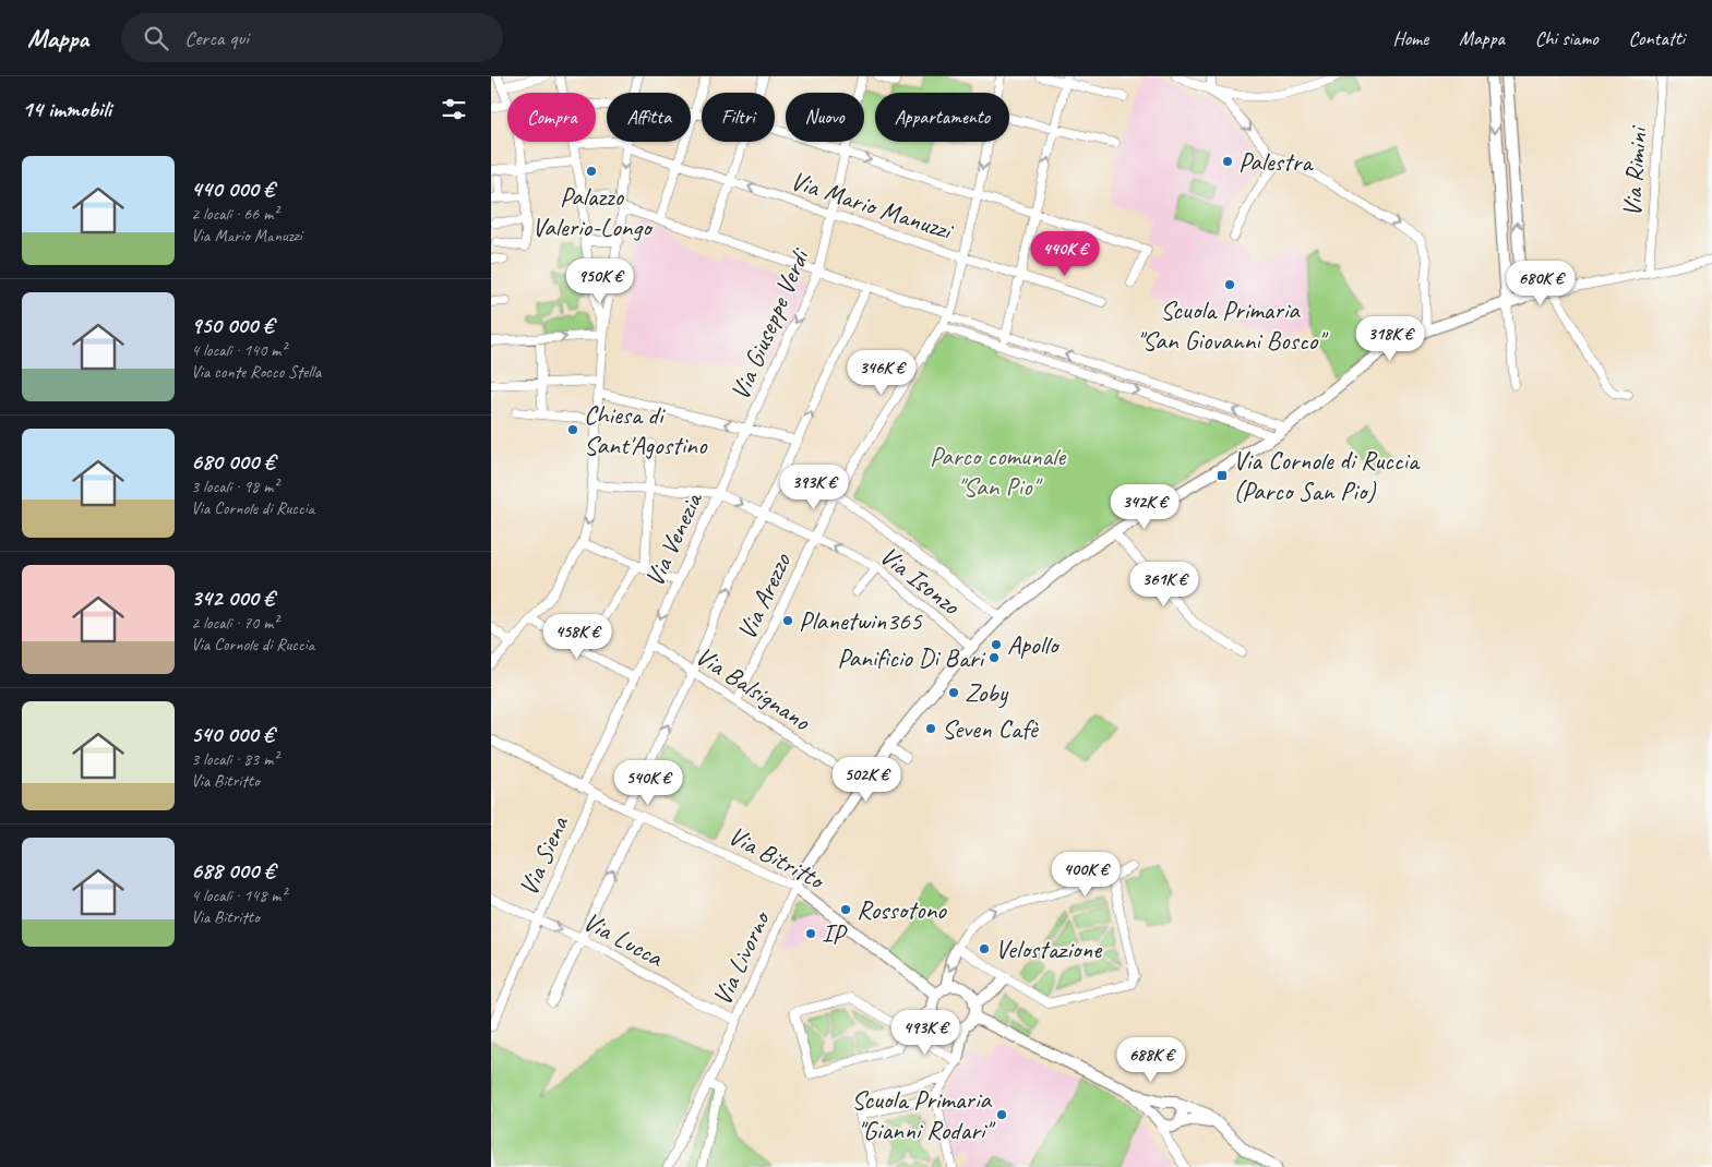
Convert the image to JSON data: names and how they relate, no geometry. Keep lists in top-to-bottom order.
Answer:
{
  "streets": {
    "main road": ["Via Bitritto"],
    "street": [
      "Via Rimini",
      "Via Mario Manuzzi",
      "Via Giuseppe Verdi",
      "Via Venezia",
      "Via Isonzo",
      "Via Arezzo",
      "Via Balsignano",
      "Via Siena",
      "Via Lucca",
      "Via Livorno"
    ]
  },
  "crossings": [
    ["Via Mario Manuzzi", "Via Giuseppe Verdi"],
    ["Via Mario Manuzzi", "Via Arezzo"],
    ["Via Giuseppe Verdi", "Via Venezia"],
    ["Via Venezia", "Via Isonzo"],
    ["Via Venezia", "Via Balsignano"],
    ["Via Venezia", "Via Bitritto"],
    ["Via Isonzo", "Via Arezzo"],
    ["Via Arezzo", "Via Balsignano"],
    ["Via Siena", "Via Bitritto"],
    ["Via Siena", "Via Lucca"],
    ["Via Bitritto", "Via Livorno"],
    ["Via Lucca", "Via Livorno"]
  ],
  "parks": ["Parco comunale \"San Pio\""],
  "places": {
    "other": [
      "Palestra",
      "Palazzo Valerio-Longo",
      "Scuola Primaria \"San Giovanni Bosco\"",
      "Chiesa di Sant'Agostino",
      "Planetwin365",
      "Apollo",
      "Panificio Di Bari",
      "Zoby",
      "Seven Cafè",
      "Rossotono",
      "IP",
      "Velostazione",
      "Scuola Primaria \"Gianni Rodari\""
    ],
    "transit": ["Via Cornole di Ruccia (Parco San Pio)"]
  },
  "page": {
    "header": "Mappa",
    "search": "Cerca qui",
    "nav": [
      "Home",
      "Mappa",
      "Chi siamo",
      "Contatti"
    ],
    "heading": "14 immobili",
    "chip": [
      "Compra",
      "Affitta",
      "Filtri",
      "Nuovo",
      "Appartamento"
    ],
    "list": [
      {
        "name": "440 000 €",
        "note": "2 locali · 66 m² · Via Mario Manuzzi"
      },
      {
        "name": "950 000 €",
        "note": "4 locali · 140 m² · Via conte Rocco Stella"
      },
      {
        "name": "680 000 €",
        "note": "3 locali · 98 m² · Via Cornole di Ruccia"
      },
      {
        "name": "342 000 €",
        "note": "2 locali · 70 m² · Via Cornole di Ruccia"
      },
      {
        "name": "540 000 €",
        "note": "3 locali · 83 m² · Via Bitritto"
      },
      {
        "name": "688 000 €",
        "note": "4 locali · 148 m² · Via Bitritto"
      }
    ],
    "price": [
      "440K €",
      "950K €",
      "680K €",
      "318K €",
      "346K €",
      "393K €",
      "342K €",
      "361K €",
      "458K €",
      "502K €",
      "540K €",
      "400K €",
      "493K €",
      "688K €"
    ]
  }
}
